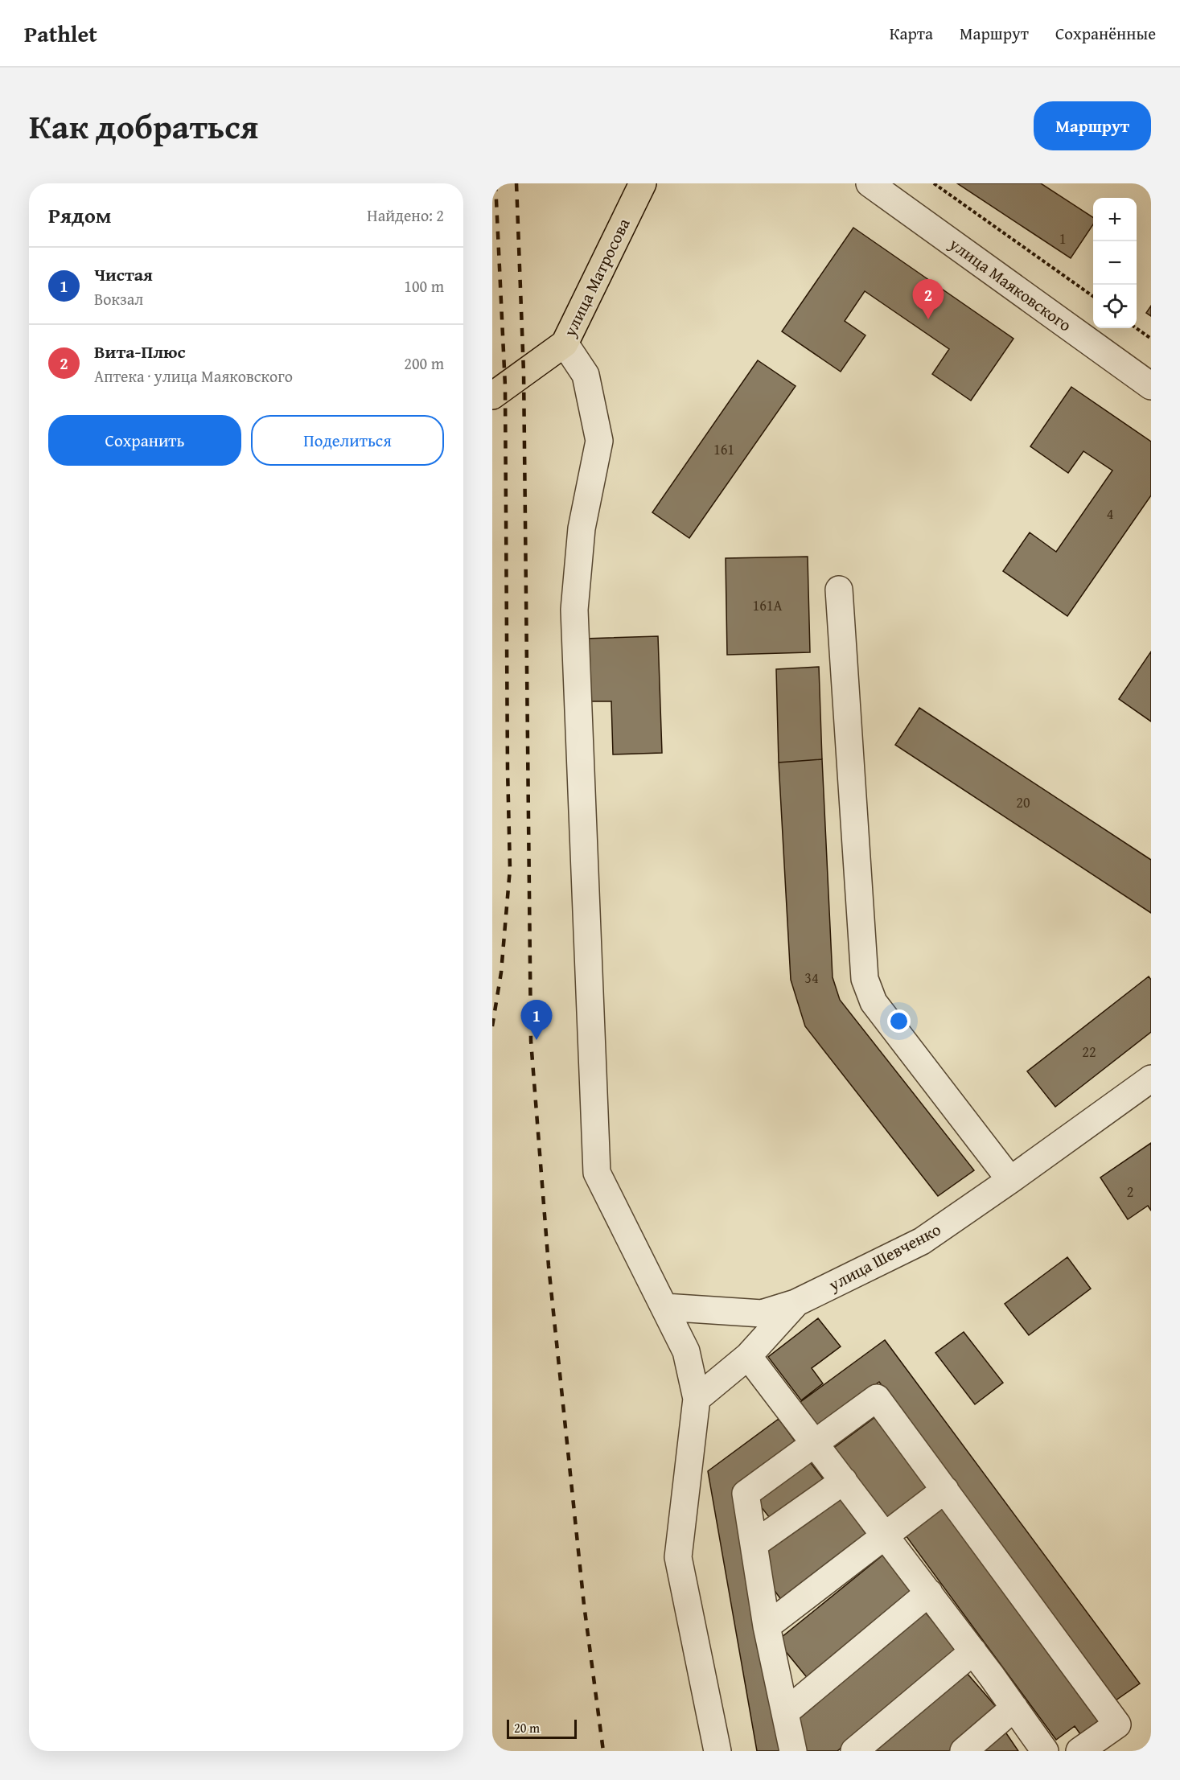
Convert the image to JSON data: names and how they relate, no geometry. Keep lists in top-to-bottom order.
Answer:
{
  "streets": {
    "main road": ["улица Матросова"],
    "street": ["улица Маяковского", "улица Шевченко"]
  },
  "house_numbers": [
    "1",
    "161",
    "4",
    "161А",
    "20",
    "34",
    "22",
    "2"
  ],
  "scale_bar": "20 m",
  "page": {
    "header": "Pathlet",
    "nav": ["Карта", "Маршрут", "Сохранённые"],
    "title": "Как добраться",
    "buttons": [
      "Маршрут",
      ["Сохранить", "Поделиться"]
    ],
    "heading": ["Рядом", "Найдено: 2"],
    "map_buttons": ["+", "−"],
    "list": [
      {
        "mark": "1",
        "name": "Чистая",
        "note": "Вокзал",
        "value": "100 m"
      },
      {
        "mark": "2",
        "name": "Вита-Плюс",
        "note": "Аптека · улица Маяковского",
        "value": "200 m"
      }
    ],
    "pins": ["2", "1"],
    "scale": "20 m"
  }
}
